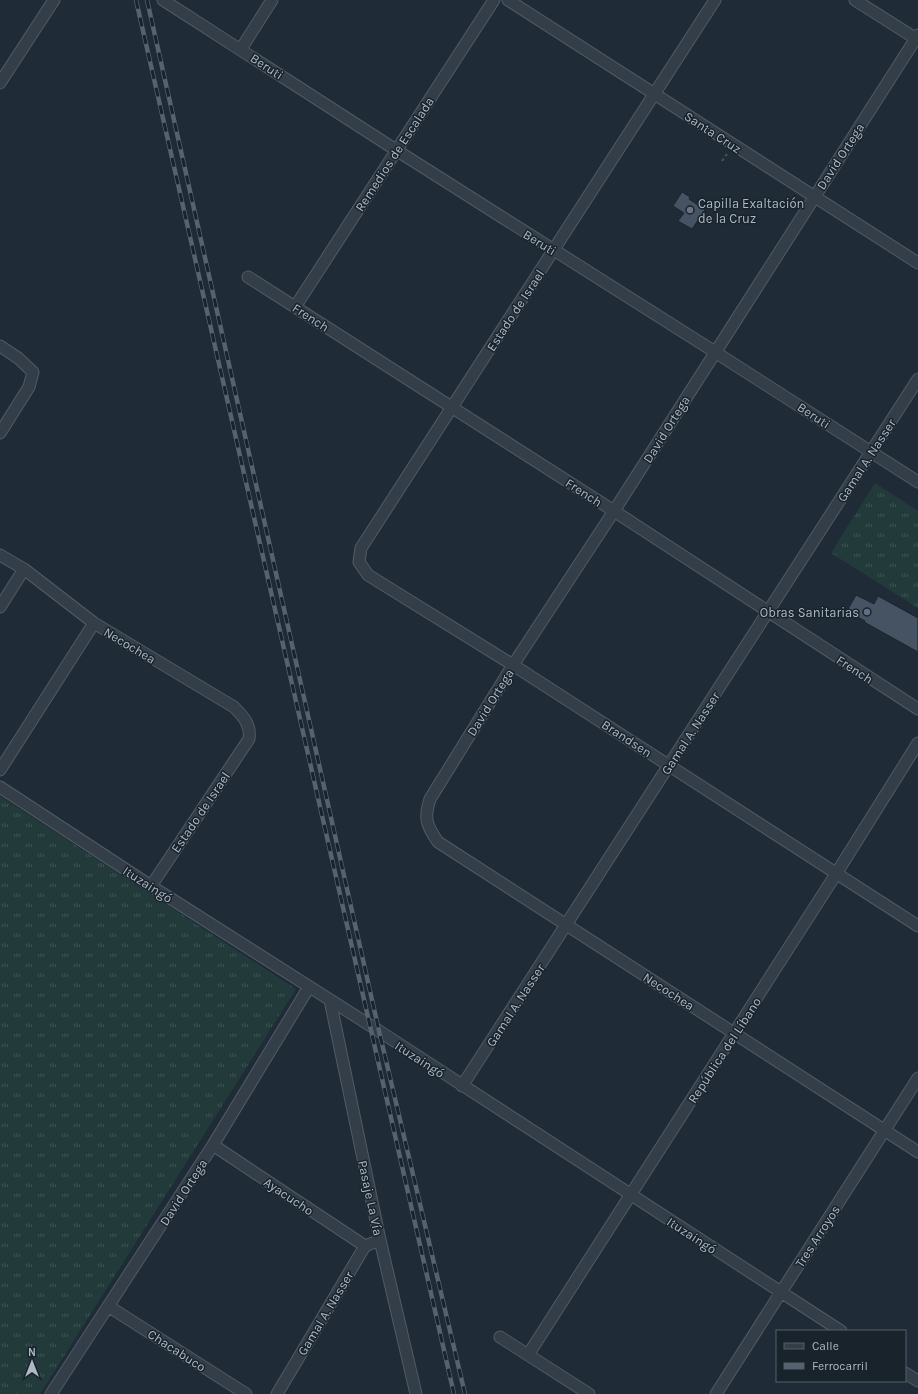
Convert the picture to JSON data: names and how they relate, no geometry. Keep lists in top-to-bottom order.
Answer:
{
  "streets": {
    "street": [
      "Beruti",
      "Santa Cruz",
      "Remedios de Escalada",
      "David Ortega",
      "Estado de Israel",
      "French",
      "Gamal A. Nasser",
      "Necochea",
      "Brandsen",
      "Ituzaingó",
      "República del Líbano",
      "Ayacucho",
      "Pasaje La Vía",
      "Tres Arroyos",
      "Chacabuco"
    ]
  },
  "crossings": [
    ["Beruti", "Remedios de Escalada"],
    ["Beruti", "David Ortega"],
    ["Beruti", "Estado de Israel"],
    ["Beruti", "Gamal A. Nasser"],
    ["Santa Cruz", "David Ortega"],
    ["Santa Cruz", "Estado de Israel"],
    ["Remedios de Escalada", "French"],
    ["David Ortega", "French"],
    ["David Ortega", "Necochea"],
    ["David Ortega", "Brandsen"],
    ["David Ortega", "Ituzaingó"],
    ["David Ortega", "Ayacucho"],
    ["David Ortega", "Chacabuco"],
    ["Estado de Israel", "French"],
    ["Estado de Israel", "Necochea"],
    ["Estado de Israel", "Brandsen"],
    ["Estado de Israel", "Ituzaingó"],
    ["French", "Gamal A. Nasser"],
    ["Gamal A. Nasser", "Necochea"],
    ["Gamal A. Nasser", "Brandsen"],
    ["Gamal A. Nasser", "Ituzaingó"],
    ["Gamal A. Nasser", "Ayacucho"],
    ["Necochea", "República del Líbano"],
    ["Necochea", "Tres Arroyos"],
    ["Brandsen", "República del Líbano"],
    ["Ituzaingó", "República del Líbano"],
    ["Ituzaingó", "Pasaje La Vía"],
    ["Ituzaingó", "Tres Arroyos"]
  ],
  "places": ["Capilla Exaltación de la Cruz", "Obras Sanitarias"],
  "legend": ["Calle", "Ferrocarril"],
  "north": "top"
}
